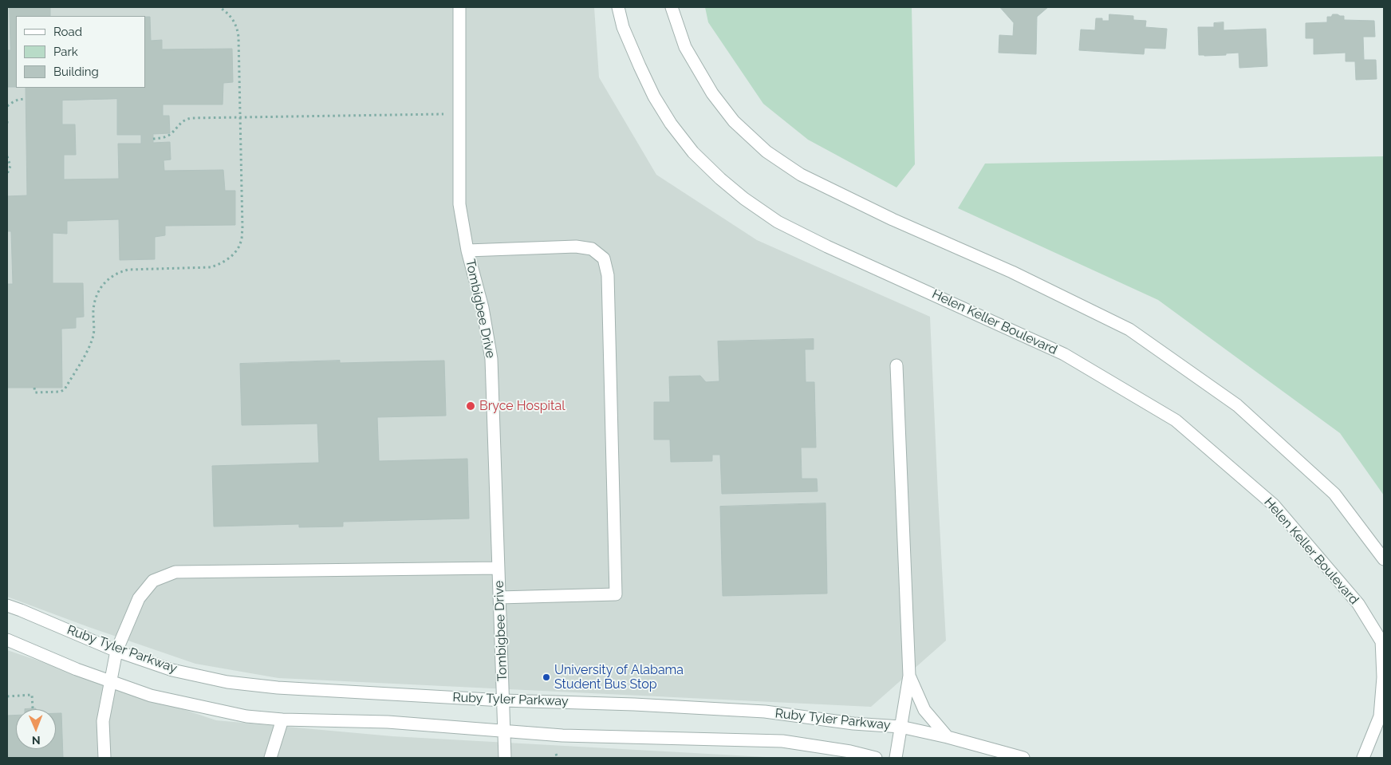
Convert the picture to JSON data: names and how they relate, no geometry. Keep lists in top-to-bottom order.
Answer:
{
  "streets": {
    "street": ["Tombigbee Drive", "Helen Keller Boulevard", "Ruby Tyler Parkway"]
  },
  "crossings": [
    ["Tombigbee Drive", "Ruby Tyler Parkway"]
  ],
  "places": ["Bryce Hospital", "University of Alabama Student Bus Stop"],
  "legend": ["Road", "Park", "Building"],
  "north": "bottom"
}
